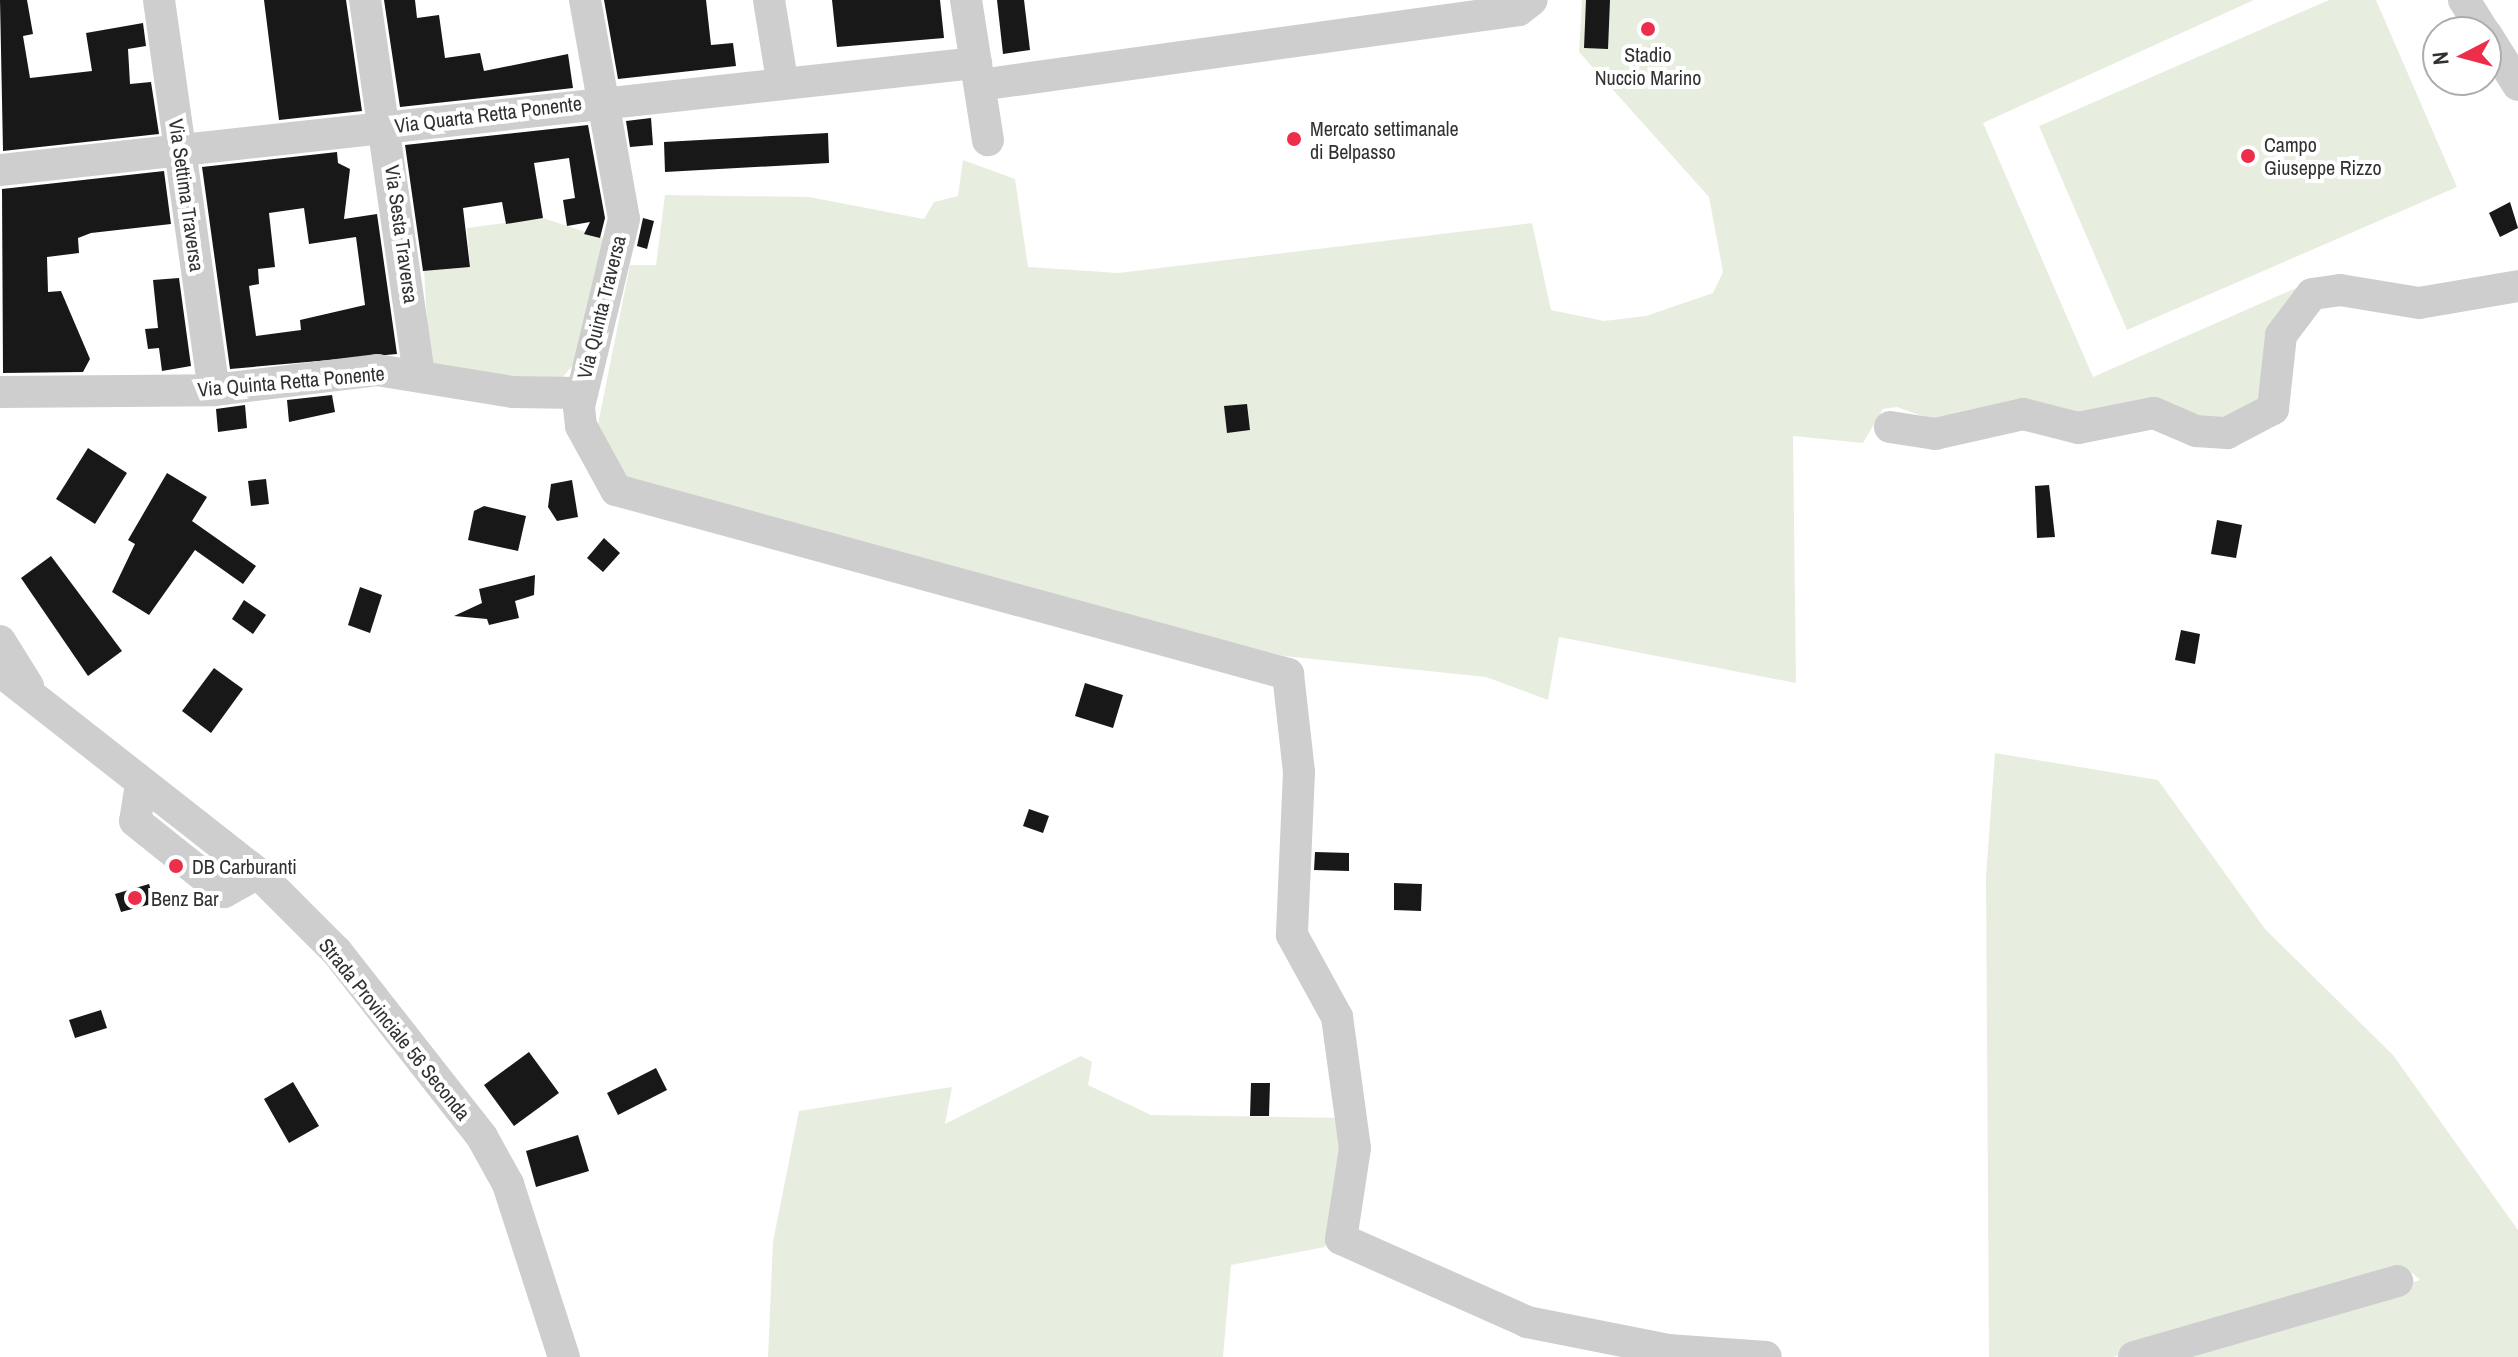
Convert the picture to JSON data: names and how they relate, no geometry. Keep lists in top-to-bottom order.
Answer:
{
  "streets": {
    "street": [
      "Via Quarta Retta Ponente",
      "Via Settima Traversa",
      "Via Sesta Traversa",
      "Via Quinta Traversa",
      "Via Quinta Retta Ponente",
      "Strada Provinciale 56 Seconda"
    ]
  },
  "crossings": [
    ["Via Quarta Retta Ponente", "Via Settima Traversa"],
    ["Via Quarta Retta Ponente", "Via Sesta Traversa"],
    ["Via Quarta Retta Ponente", "Via Quinta Traversa"],
    ["Via Settima Traversa", "Via Quinta Retta Ponente"],
    ["Via Sesta Traversa", "Via Quinta Retta Ponente"],
    ["Via Quinta Traversa", "Via Quinta Retta Ponente"]
  ],
  "places": [
    "Stadio Nuccio Marino",
    "Mercato settimanale di Belpasso",
    "Campo Giuseppe Rizzo",
    "DB Carburanti",
    "Benz Bar"
  ],
  "north": "left"
}
